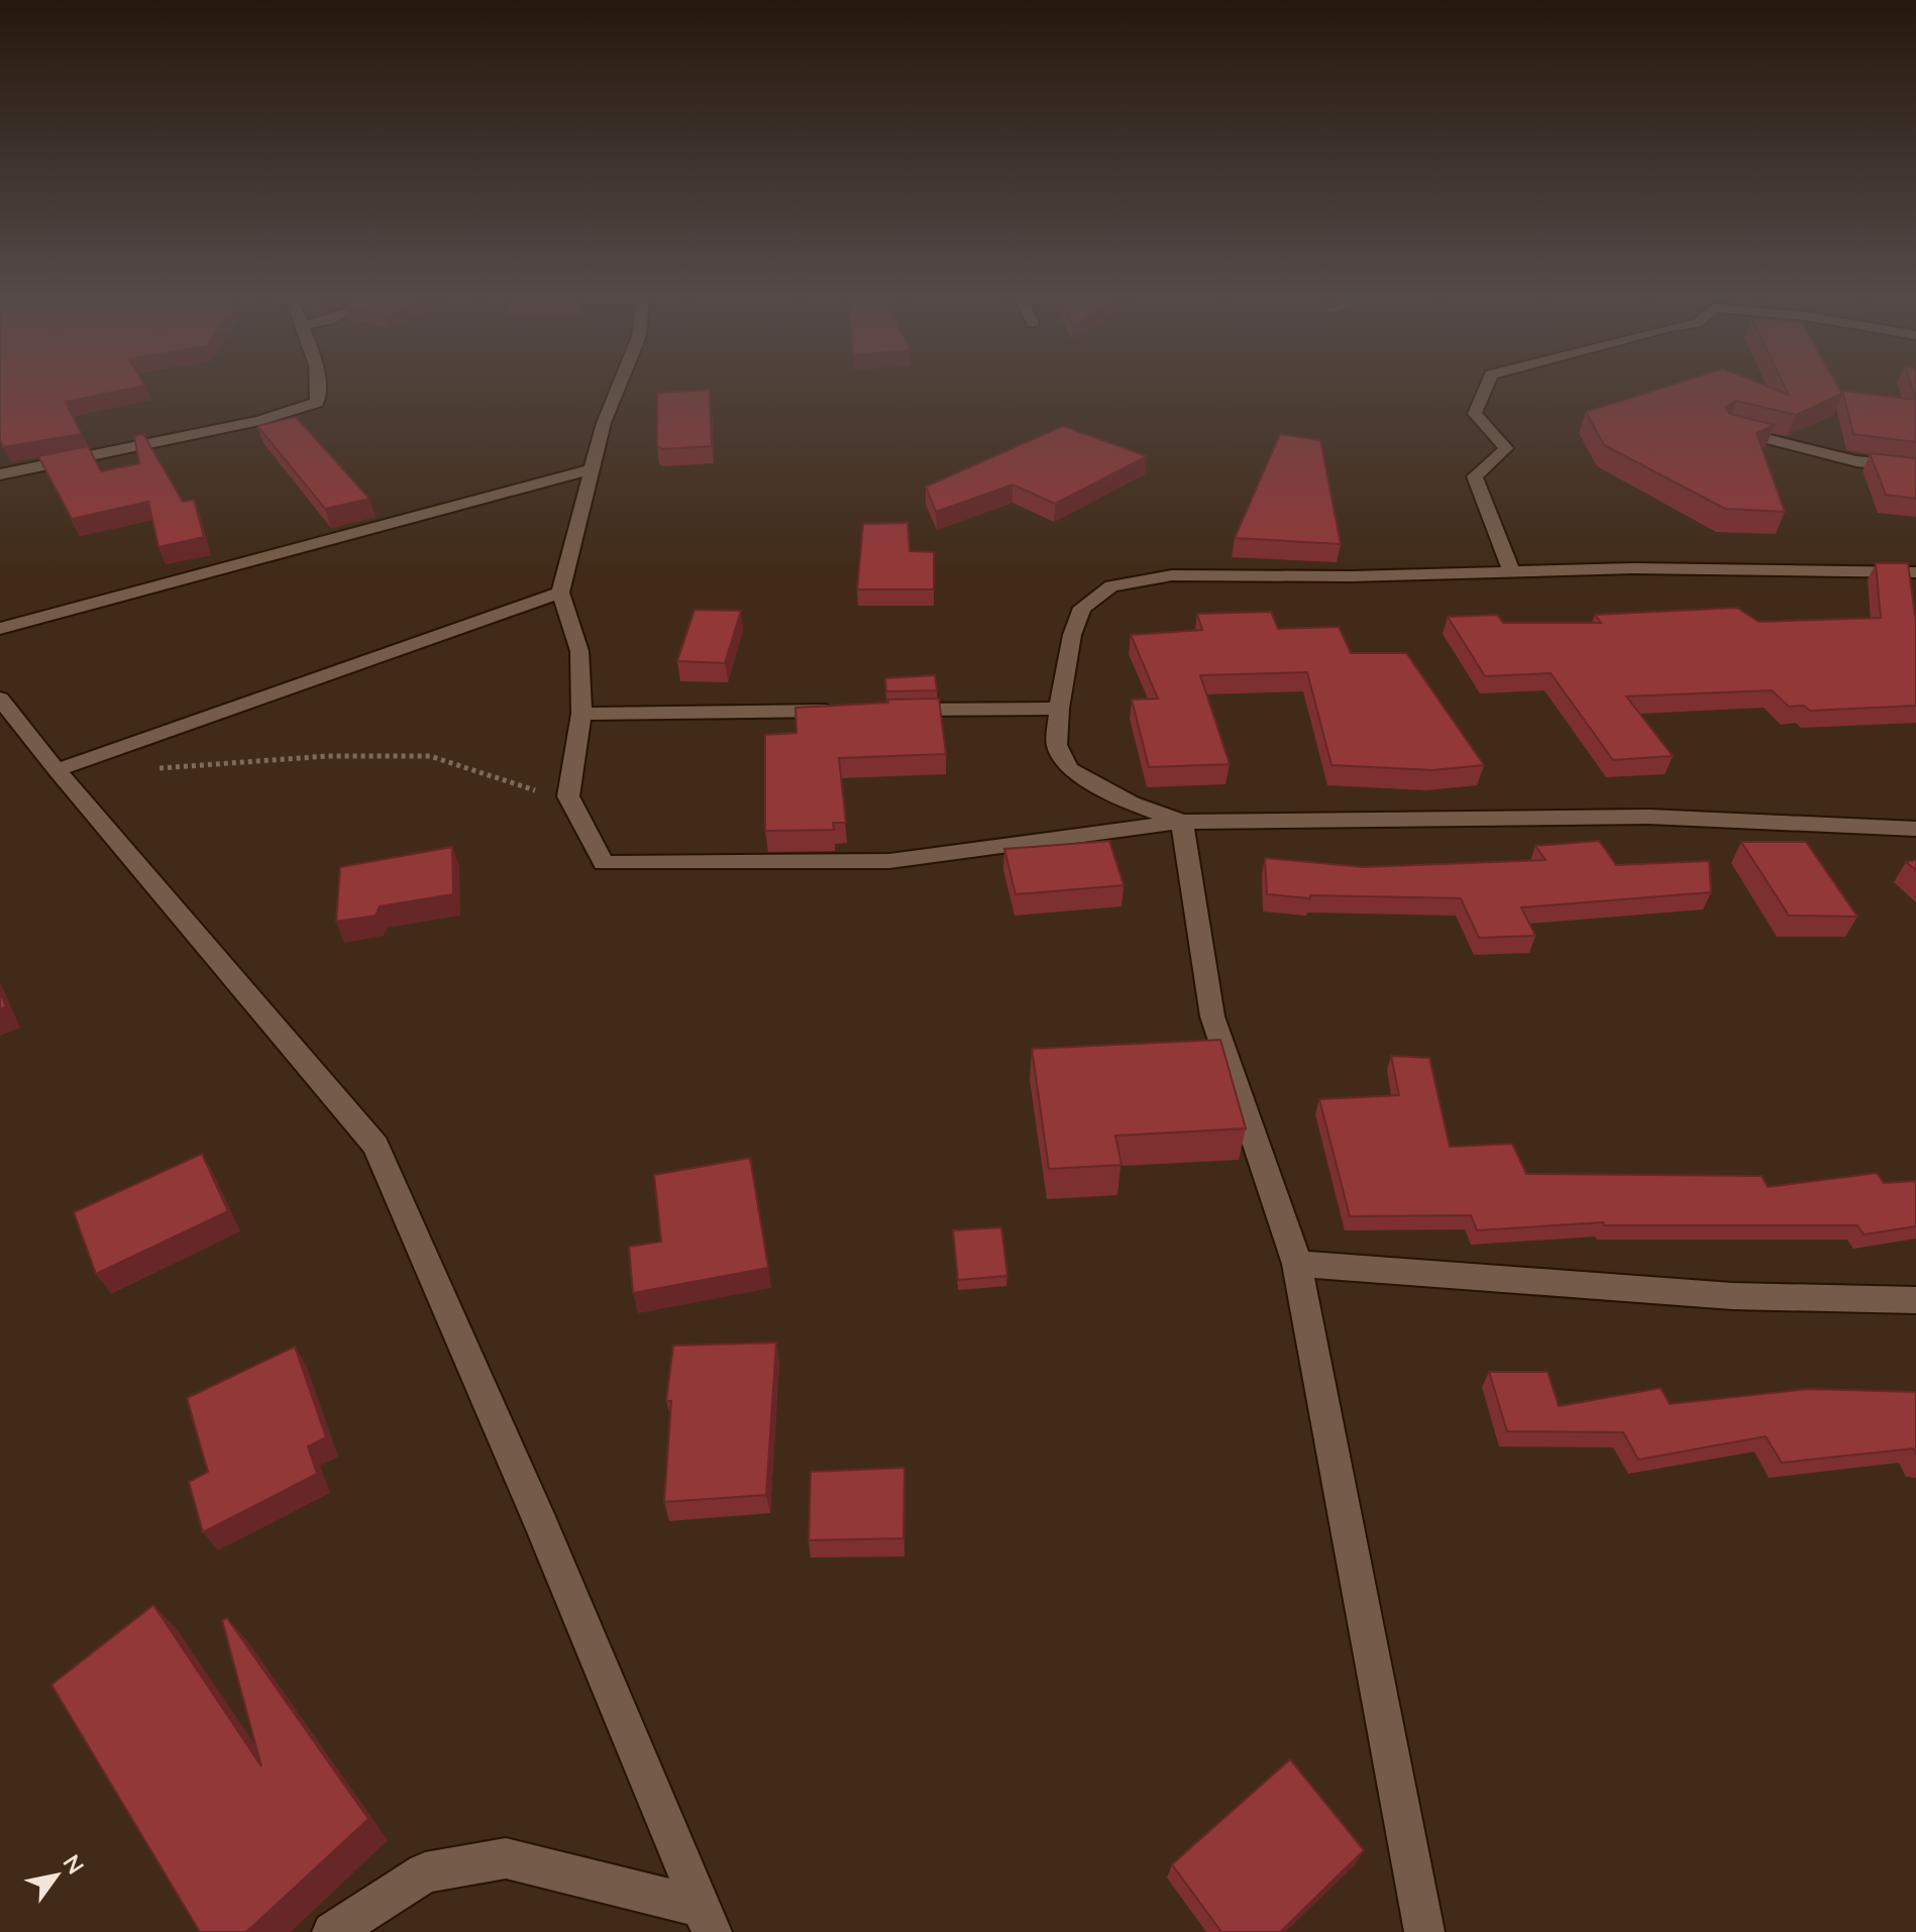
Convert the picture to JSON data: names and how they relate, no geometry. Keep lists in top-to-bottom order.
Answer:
{
  "north": "top right"
}
